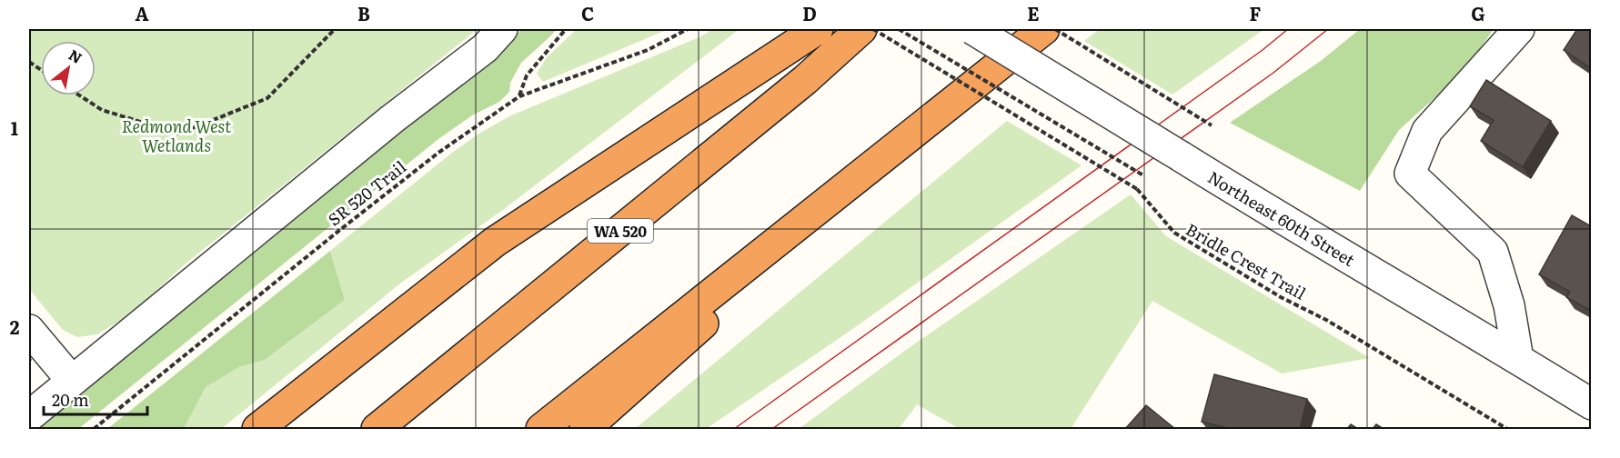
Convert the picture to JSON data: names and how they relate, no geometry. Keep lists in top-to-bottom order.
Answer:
{
  "streets": {
    "highway": ["WA 520"],
    "street": ["Northeast 60th Street"],
    "path": ["SR 520 Trail", "Bridle Crest Trail"]
  },
  "parks": ["Redmond West Wetlands"],
  "scale_bar": "20 m",
  "north": "top right",
  "grid": {
    "columns": [
      "A",
      "B",
      "C",
      "D",
      "E",
      "F",
      "G"
    ],
    "rows": ["1", "2"]
  }
}
